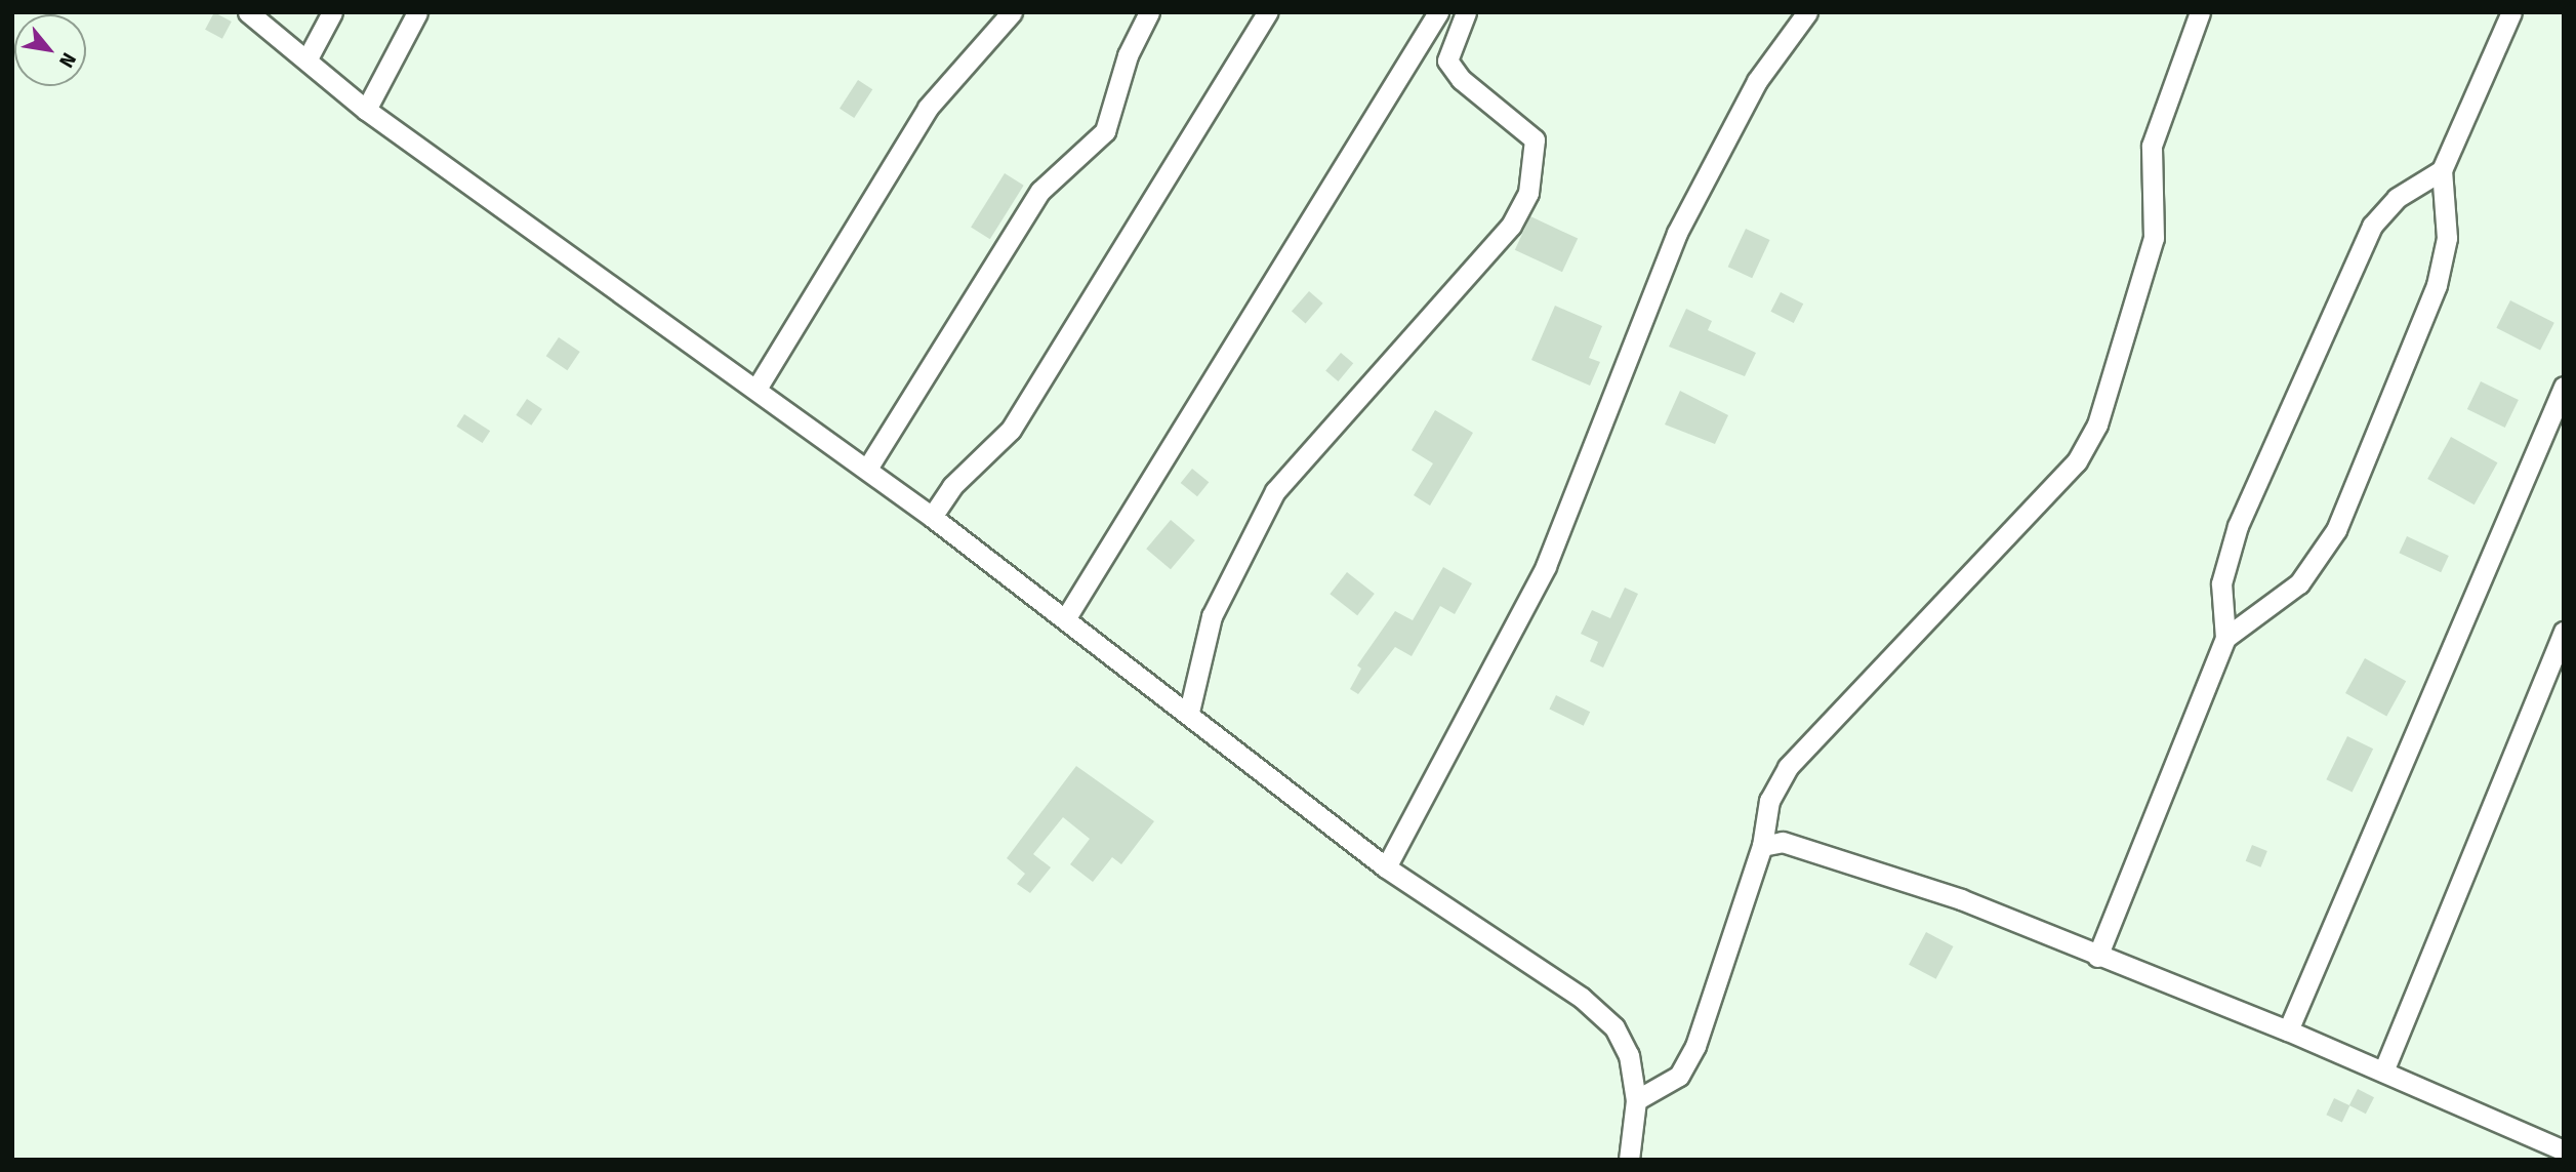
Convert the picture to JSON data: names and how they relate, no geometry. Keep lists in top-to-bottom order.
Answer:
{
  "north": "bottom right"
}
